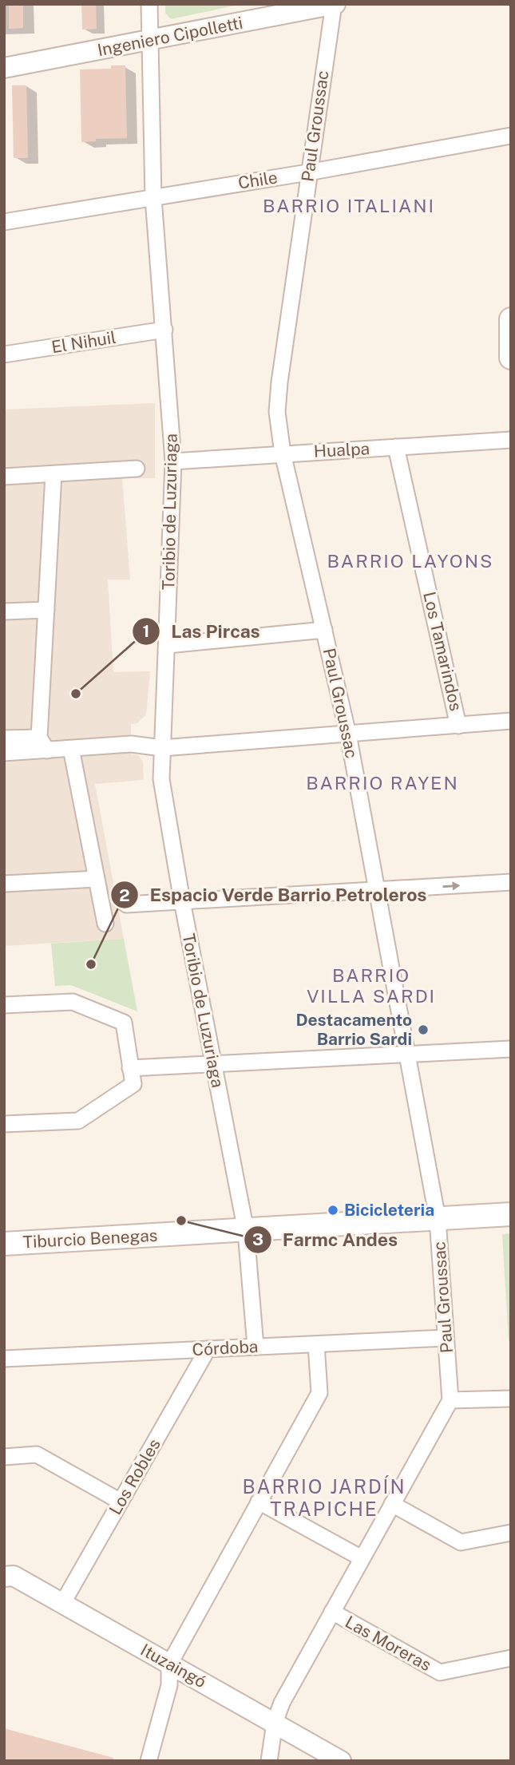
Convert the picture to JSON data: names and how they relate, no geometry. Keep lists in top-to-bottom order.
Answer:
{
  "streets": {
    "main road": ["Tiburcio Benegas"],
    "street": [
      "Ingeniero Cipolletti",
      "Paul Groussac",
      "Chile",
      "El Nihuil",
      "Hualpa",
      "Toribio de Luzuriaga",
      "Los Tamarindos",
      "Córdoba",
      "Los Robles",
      "Las Moreras",
      "Ituzaingó"
    ]
  },
  "crossings": [
    ["Ingeniero Cipolletti", "Paul Groussac"],
    ["Ingeniero Cipolletti", "Toribio de Luzuriaga"],
    ["Paul Groussac", "Chile"],
    ["Paul Groussac", "Hualpa"],
    ["Paul Groussac", "Tiburcio Benegas"],
    ["Paul Groussac", "Córdoba"],
    ["Chile", "Toribio de Luzuriaga"],
    ["El Nihuil", "Toribio de Luzuriaga"],
    ["Hualpa", "Toribio de Luzuriaga"],
    ["Hualpa", "Los Tamarindos"],
    ["Toribio de Luzuriaga", "Tiburcio Benegas"],
    ["Toribio de Luzuriaga", "Córdoba"],
    ["Córdoba", "Los Robles"],
    ["Los Robles", "Ituzaingó"]
  ],
  "districts": [
    "BARRIO ITALIANI",
    "BARRIO LAYONS",
    "BARRIO RAYEN",
    "BARRIO VILLA SARDI",
    "BARRIO JARDÍN TRAPICHE"
  ],
  "places": [
    "Las Pircas",
    "Espacio Verde Barrio Petroleros",
    "Destacamento Barrio Sardi",
    "Bicicleteria",
    "Farmc Andes"
  ]
}
